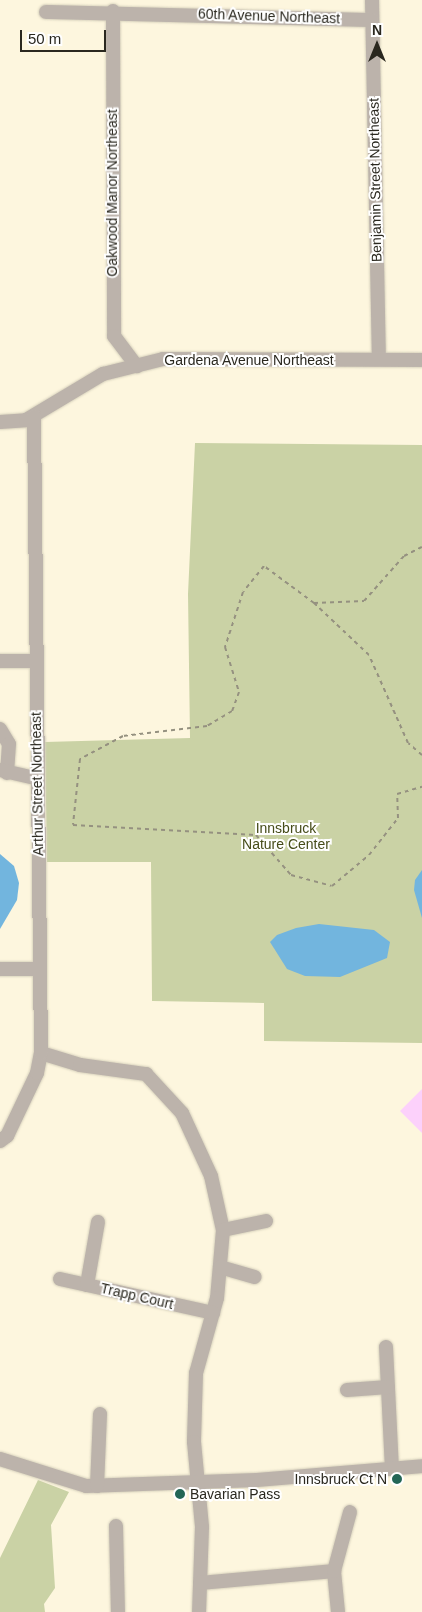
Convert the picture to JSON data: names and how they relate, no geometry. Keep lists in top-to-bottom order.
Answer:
{
  "streets": {
    "street": [
      "60th Avenue Northeast",
      "Benjamin Street Northeast",
      "Oakwood Manor Northeast",
      "Gardena Avenue Northeast",
      "Arthur Street Northeast",
      "Trapp Court"
    ]
  },
  "crossings": [
    ["60th Avenue Northeast", "Benjamin Street Northeast"],
    ["60th Avenue Northeast", "Oakwood Manor Northeast"],
    ["Benjamin Street Northeast", "Gardena Avenue Northeast"],
    ["Oakwood Manor Northeast", "Gardena Avenue Northeast"],
    ["Gardena Avenue Northeast", "Arthur Street Northeast"]
  ],
  "parks": ["Innsbruck Nature Center"],
  "places": ["Innsbruck Ct N", "Bavarian Pass"],
  "scale_bar": "50 m",
  "north": "top"
}
